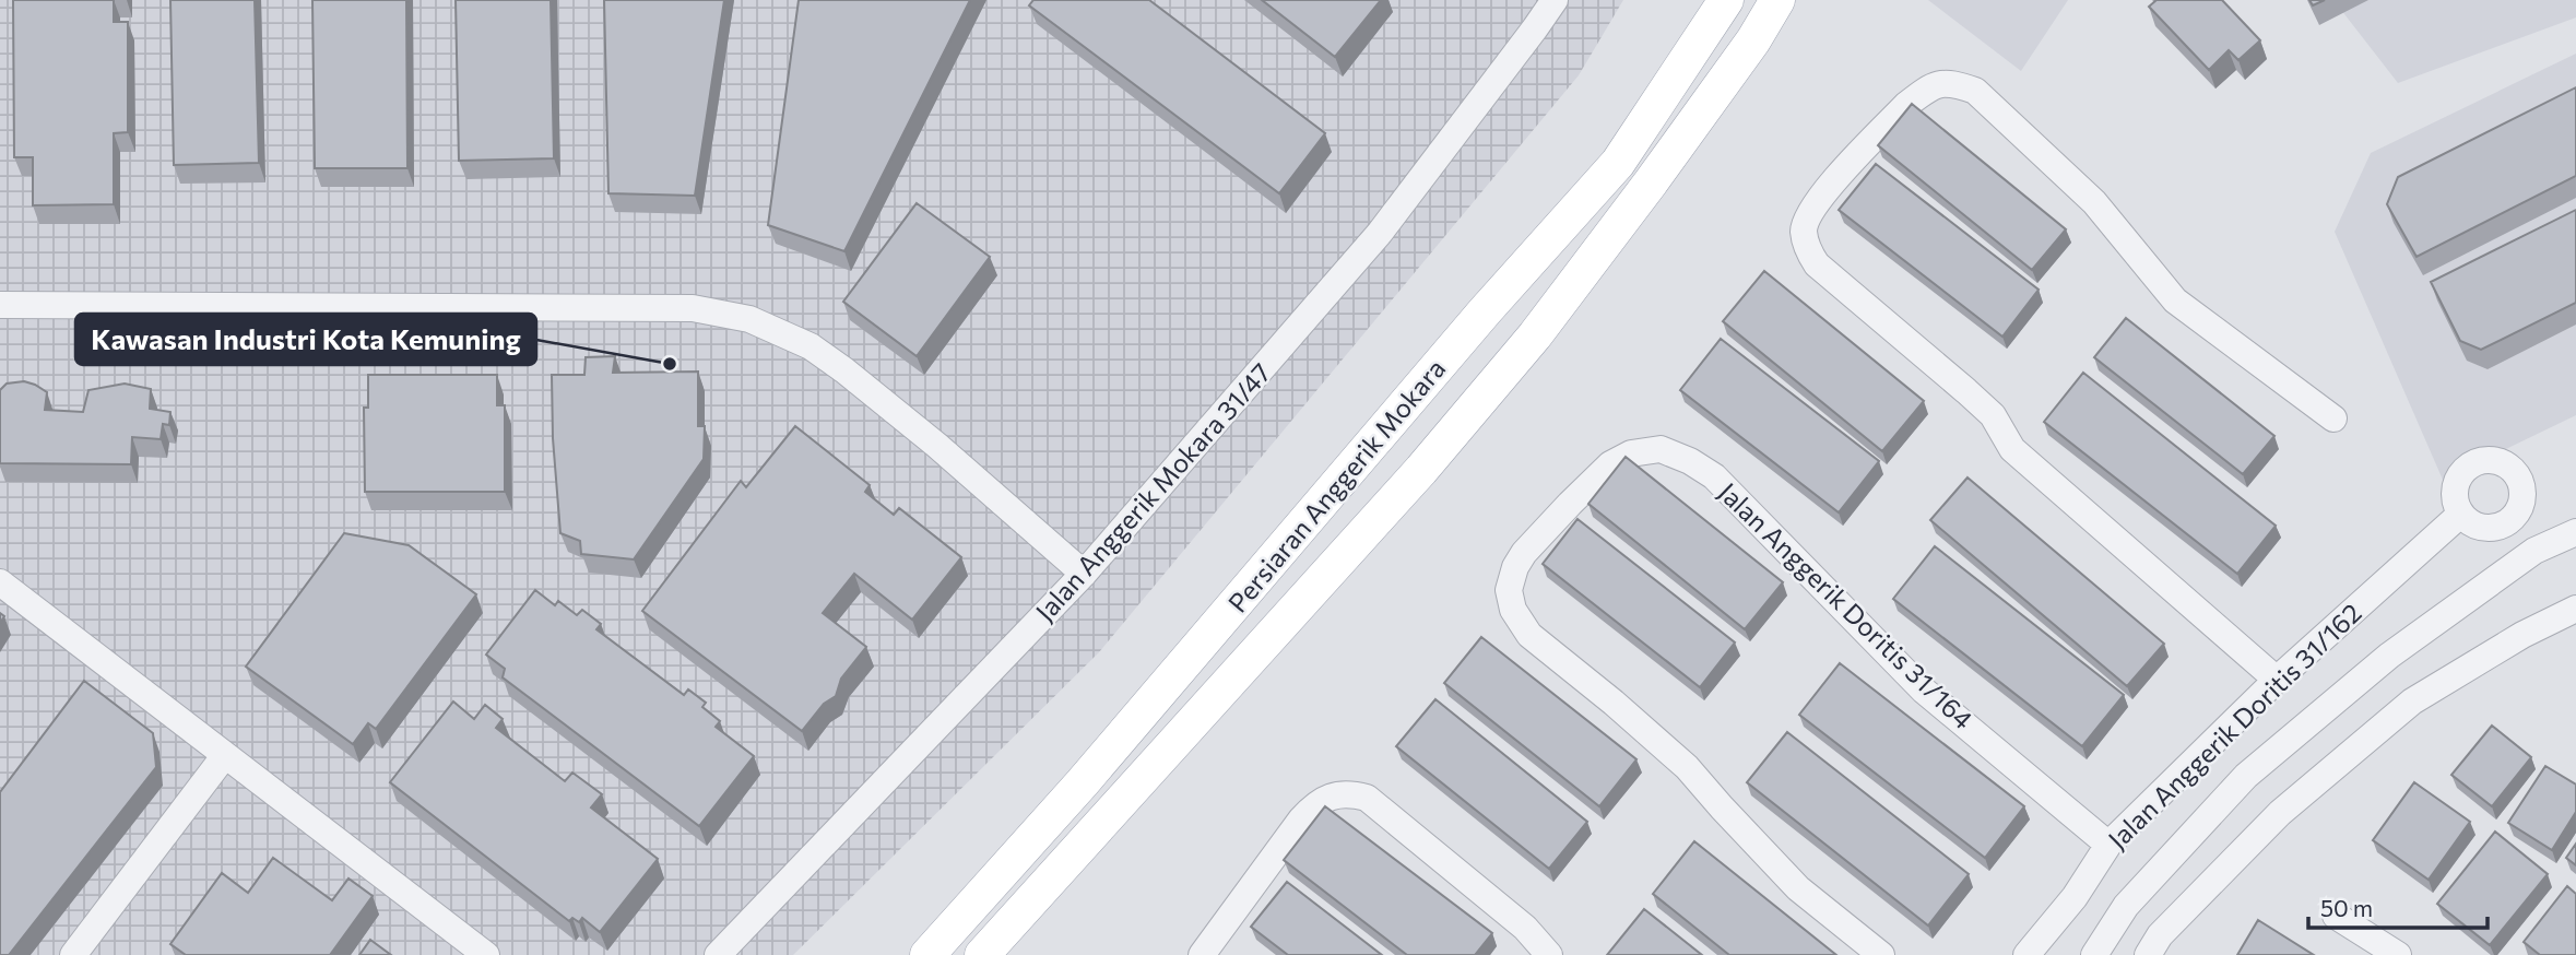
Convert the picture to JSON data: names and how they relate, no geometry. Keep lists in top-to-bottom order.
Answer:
{
  "streets": {
    "main road": ["Persiaran Anggerik Mokara"],
    "street": ["Jalan Anggerik Mokara 31/47", "Jalan Anggerik Doritis 31/164", "Jalan Anggerik Doritis 31/162"]
  },
  "crossings": [
    ["Jalan Anggerik Doritis 31/164", "Jalan Anggerik Doritis 31/162"]
  ],
  "places": ["Kawasan Industri Kota Kemuning"],
  "scale_bar": "50 m"
}
